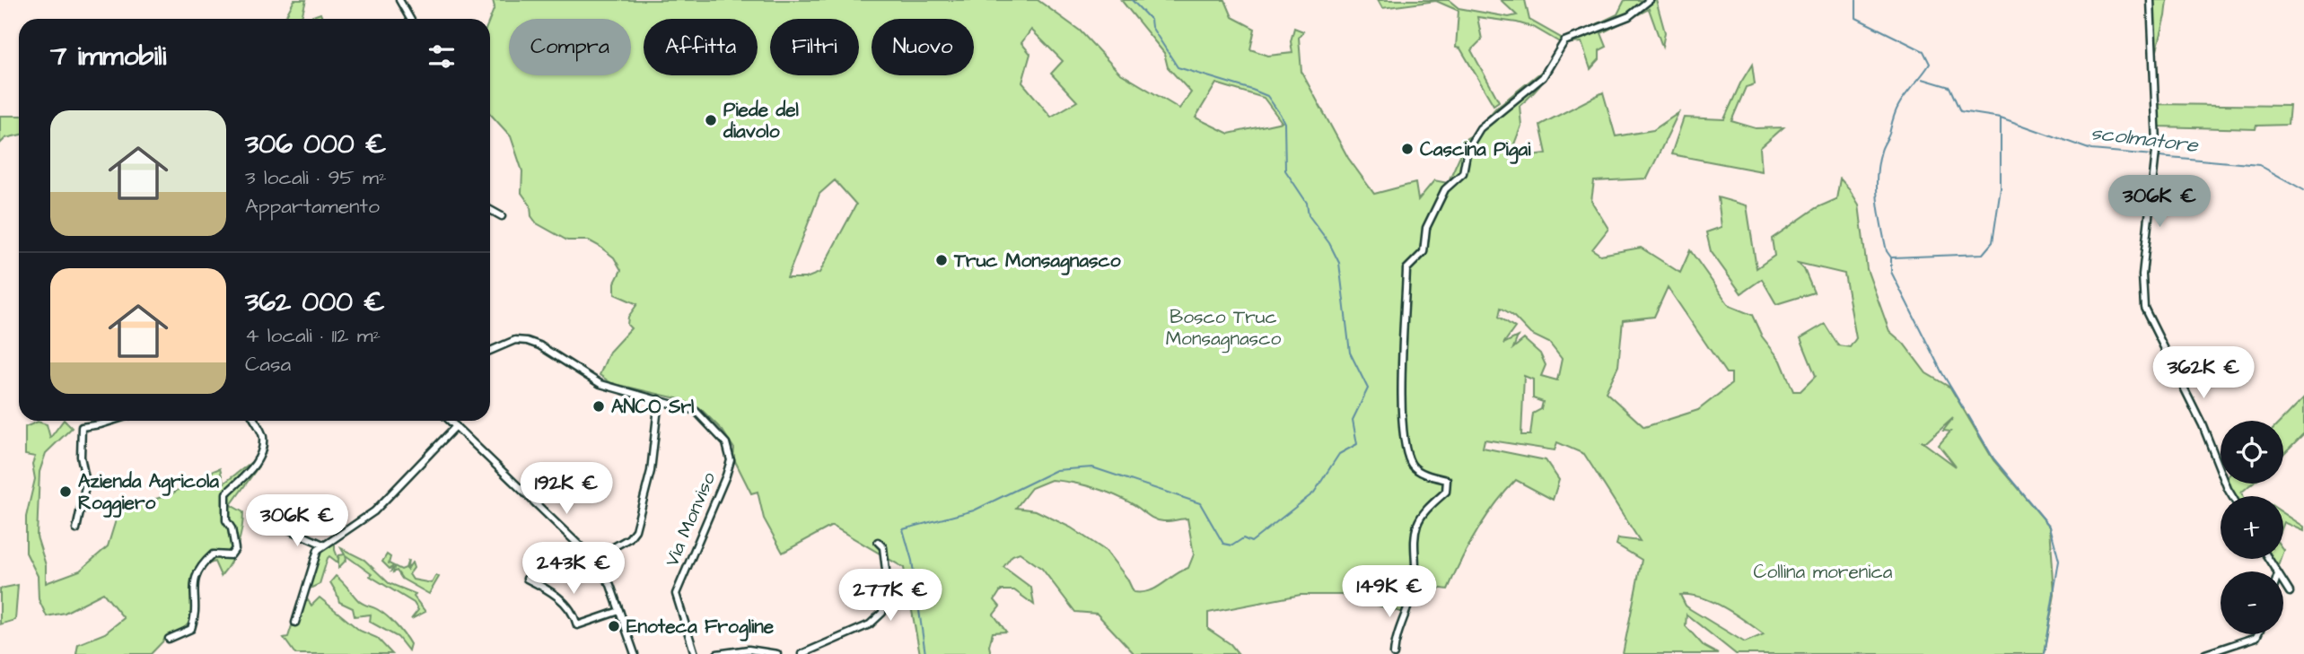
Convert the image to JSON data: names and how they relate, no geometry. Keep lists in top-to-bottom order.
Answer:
{
  "streets": {
    "street": ["Via Monviso"]
  },
  "water": ["scolmatore"],
  "parks": ["Bosco Truc Monsagnasco", "Collina morenica"],
  "places": [
    "Piede del diavolo",
    "Cascina Pigai",
    "Truc Monsagnasco",
    "ANCO Srl",
    "Azienda Agricola Roggiero",
    "Enoteca Frogline"
  ],
  "page": {
    "chip": [
      "Compra",
      "Affitta",
      "Filtri",
      "Nuovo"
    ],
    "heading": "7 immobili",
    "list": [
      {
        "name": "306 000 €",
        "note": "3 locali · 95 m² · Appartamento"
      },
      {
        "name": "362 000 €",
        "note": "4 locali · 112 m² · Casa"
      }
    ],
    "price": [
      "306K €",
      "362K €",
      "192K €",
      "306K €",
      "243K €",
      "149K €",
      "277K €"
    ],
    "map_buttons": ["+", "−"]
  }
}
